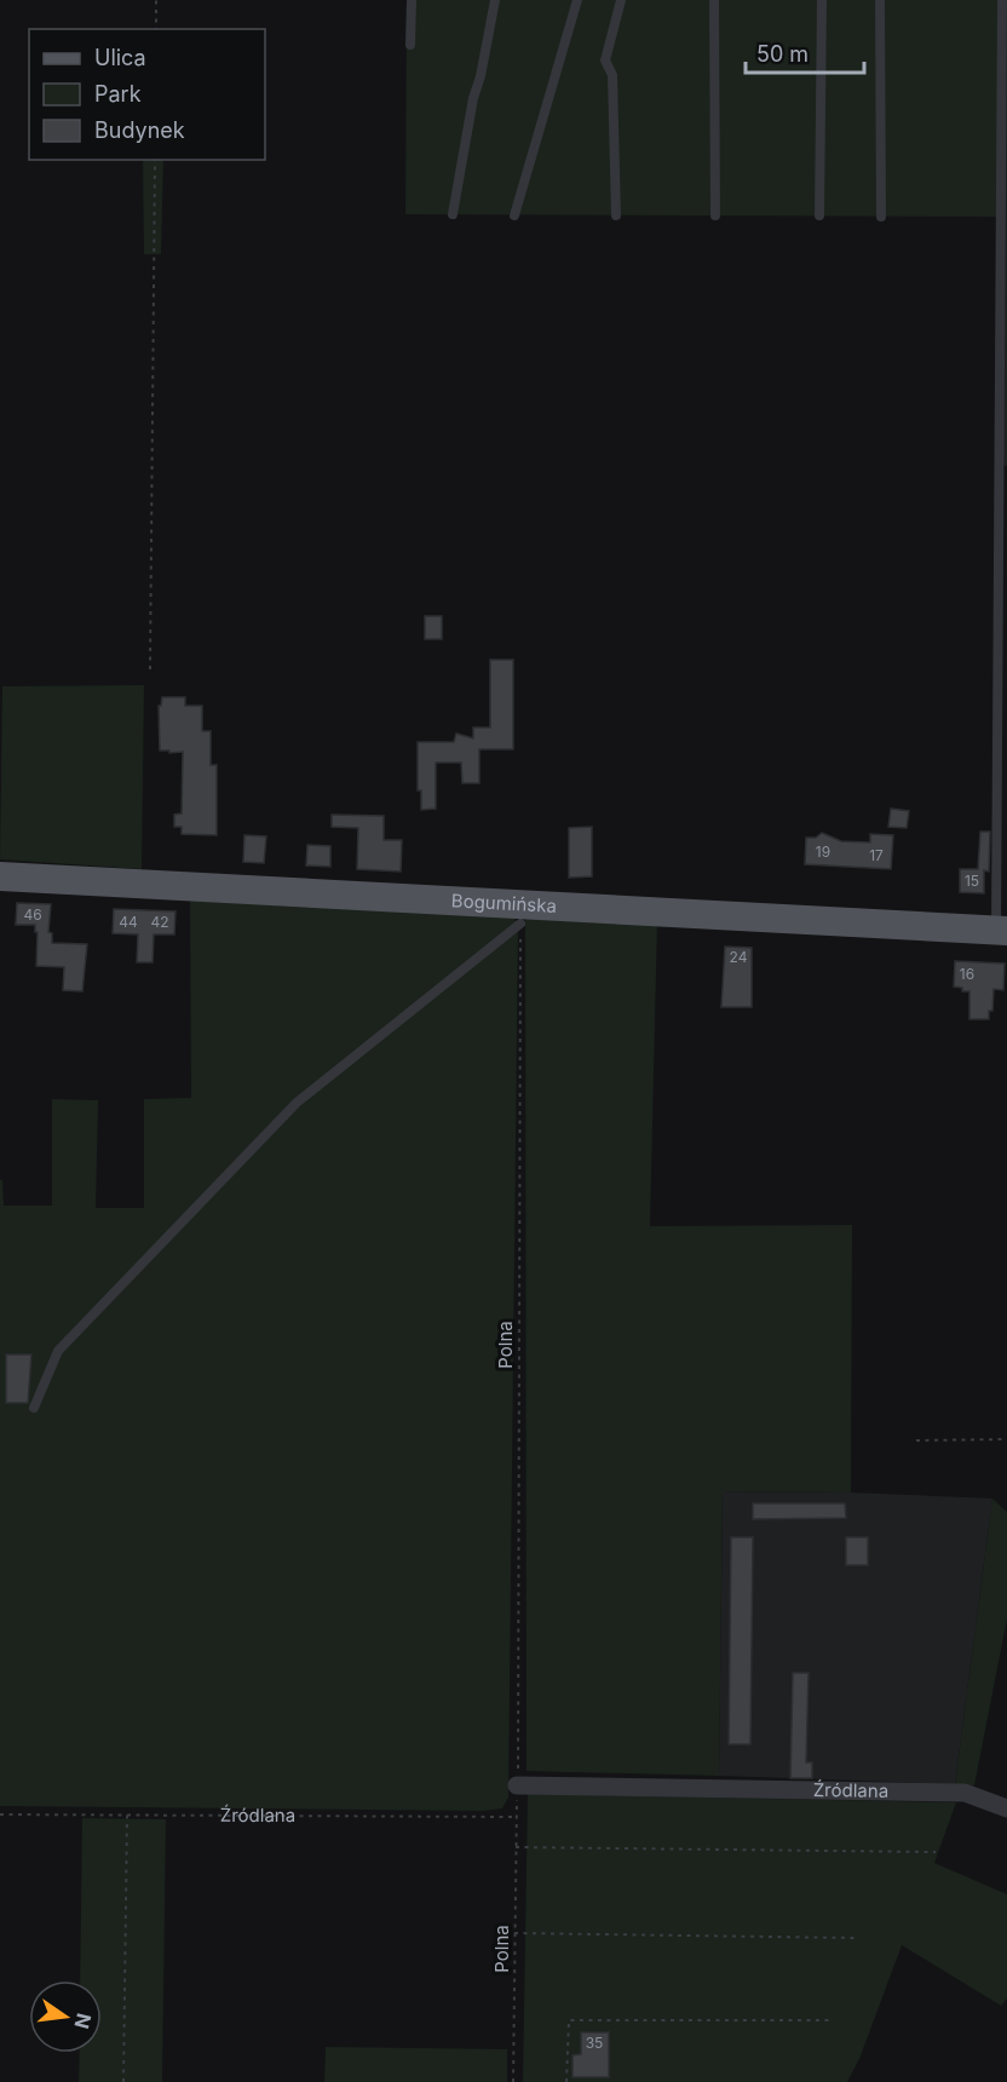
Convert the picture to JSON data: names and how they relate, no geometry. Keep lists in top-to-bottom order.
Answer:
{
  "streets": {
    "main road": ["Bogumińska"],
    "street": ["Źródlana"],
    "path": ["Polna"]
  },
  "crossings": [
    ["Polna", "Źródlana"]
  ],
  "house_numbers": [
    "19",
    "17",
    "15",
    "46",
    "44",
    "42",
    "24",
    "16",
    "35"
  ],
  "legend": ["Ulica", "Park", "Budynek"],
  "scale_bar": "50 m",
  "north": "right"
}
